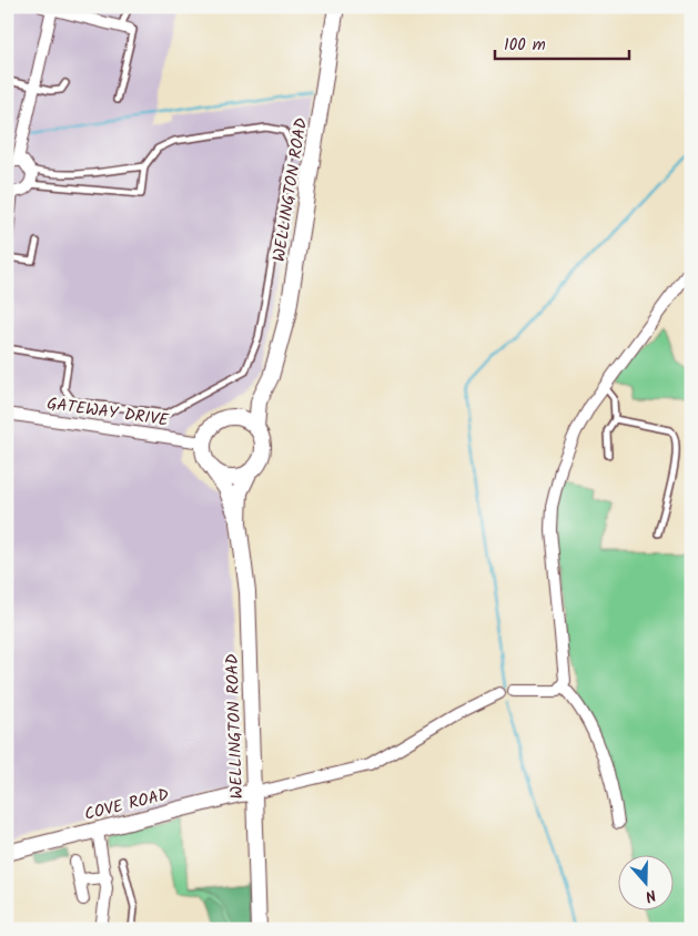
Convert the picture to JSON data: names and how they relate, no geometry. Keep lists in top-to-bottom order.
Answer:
{
  "streets": {
    "street": ["WELLINGTON ROAD", "GATEWAY DRIVE", "COVE ROAD"]
  },
  "crossings": [
    ["WELLINGTON ROAD", "GATEWAY DRIVE"],
    ["WELLINGTON ROAD", "COVE ROAD"]
  ],
  "scale_bar": "100 m",
  "north": "bottom"
}
